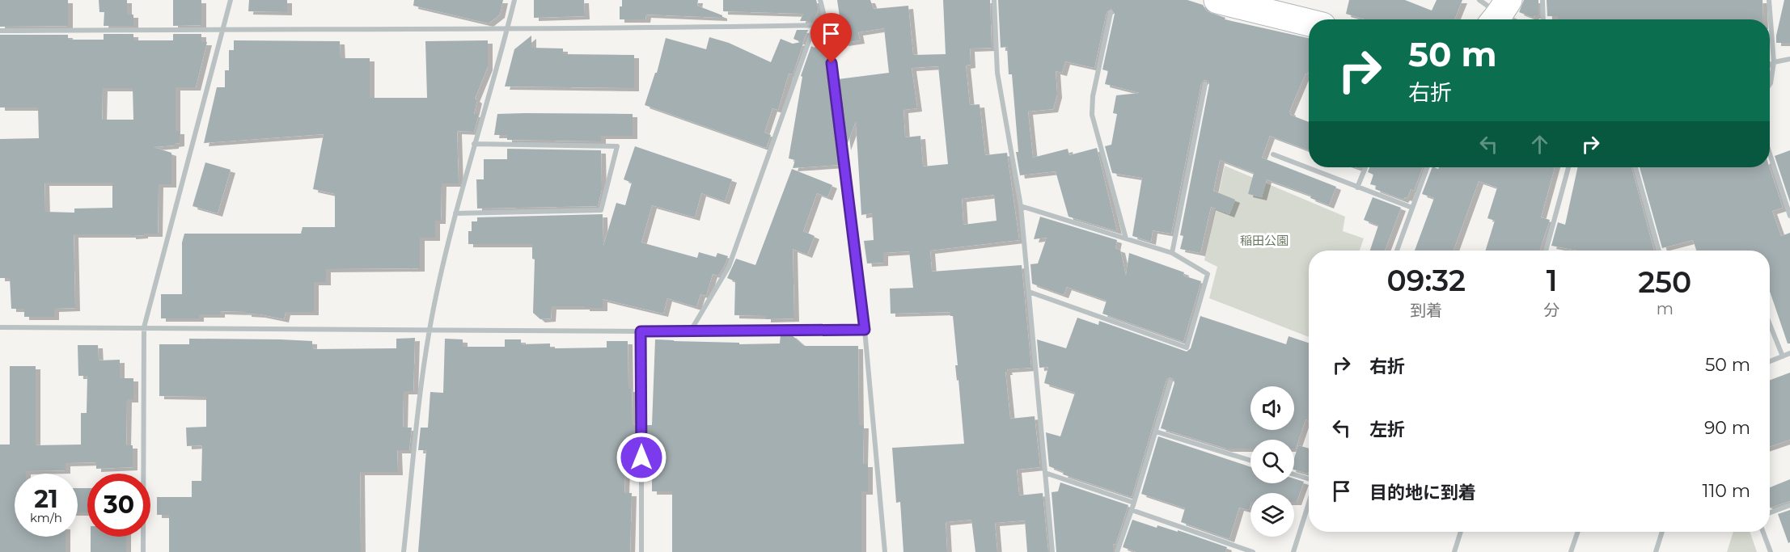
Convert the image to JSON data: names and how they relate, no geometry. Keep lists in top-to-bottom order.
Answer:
{
  "parks": ["稲田公園"],
  "page": {
    "turn": ["50 m", "右折"],
    "eta": [
      "09:32",
      "到着",
      "1",
      "分",
      "250",
      "m"
    ],
    "list": [
      {
        "name": "右折",
        "value": "50 m"
      },
      {
        "name": "左折",
        "value": "90 m"
      },
      {
        "name": "目的地に到着",
        "value": "110 m"
      }
    ],
    "speed": "21 km/h",
    "limit": "30"
  }
}
